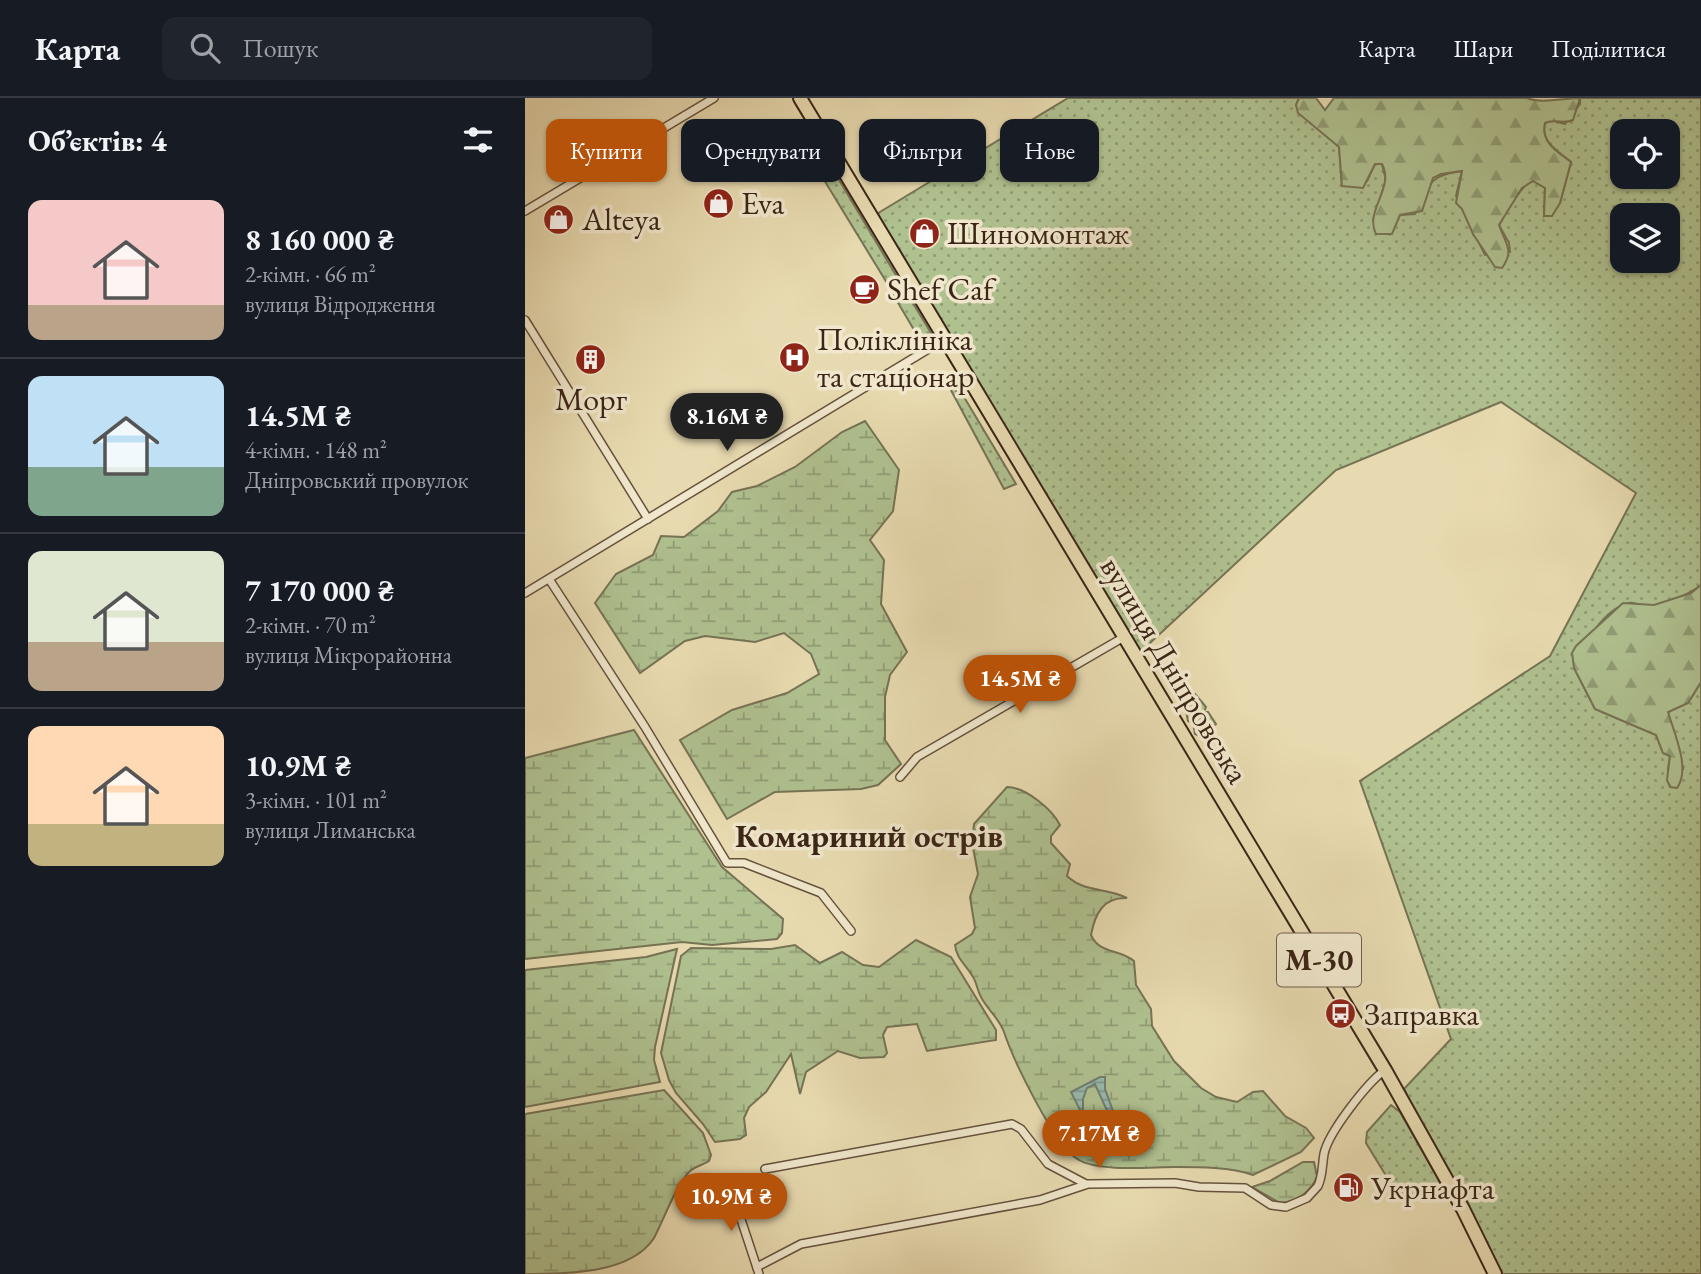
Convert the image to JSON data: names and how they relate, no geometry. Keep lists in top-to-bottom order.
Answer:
{
  "streets": {
    "highway": ["вулиця Дніпровська", "М-30"]
  },
  "districts": ["Комариний острів"],
  "places": {
    "shop": ["Eva", "Alteya", "Шиномонтаж"],
    "cafe": ["Shef Caf"],
    "hospital": ["Поліклініка та стаціонар"],
    "building": ["Морг"],
    "bus stop": ["Заправка"],
    "fuel station": ["Укрнафта"]
  },
  "page": {
    "header": "Карта",
    "search": "Пошук",
    "nav": ["Карта", "Шари", "Поділитися"],
    "heading": "Об’єктів: 4",
    "chip": [
      "Купити",
      "Орендувати",
      "Фільтри",
      "Нове"
    ],
    "list": [
      {
        "name": "8 160 000 ₴",
        "note": "2-кімн. · 66 m² · вулиця Відродження"
      },
      {
        "name": "14.5M ₴",
        "note": "4-кімн. · 148 m² · Дніпровський провулок"
      },
      {
        "name": "7 170 000 ₴",
        "note": "2-кімн. · 70 m² · вулиця Мікрорайонна"
      },
      {
        "name": "10.9M ₴",
        "note": "3-кімн. · 101 m² · вулиця Лиманська"
      }
    ],
    "price": [
      "8.16M ₴",
      "14.5M ₴",
      "7.17M ₴",
      "10.9M ₴"
    ]
  }
}
